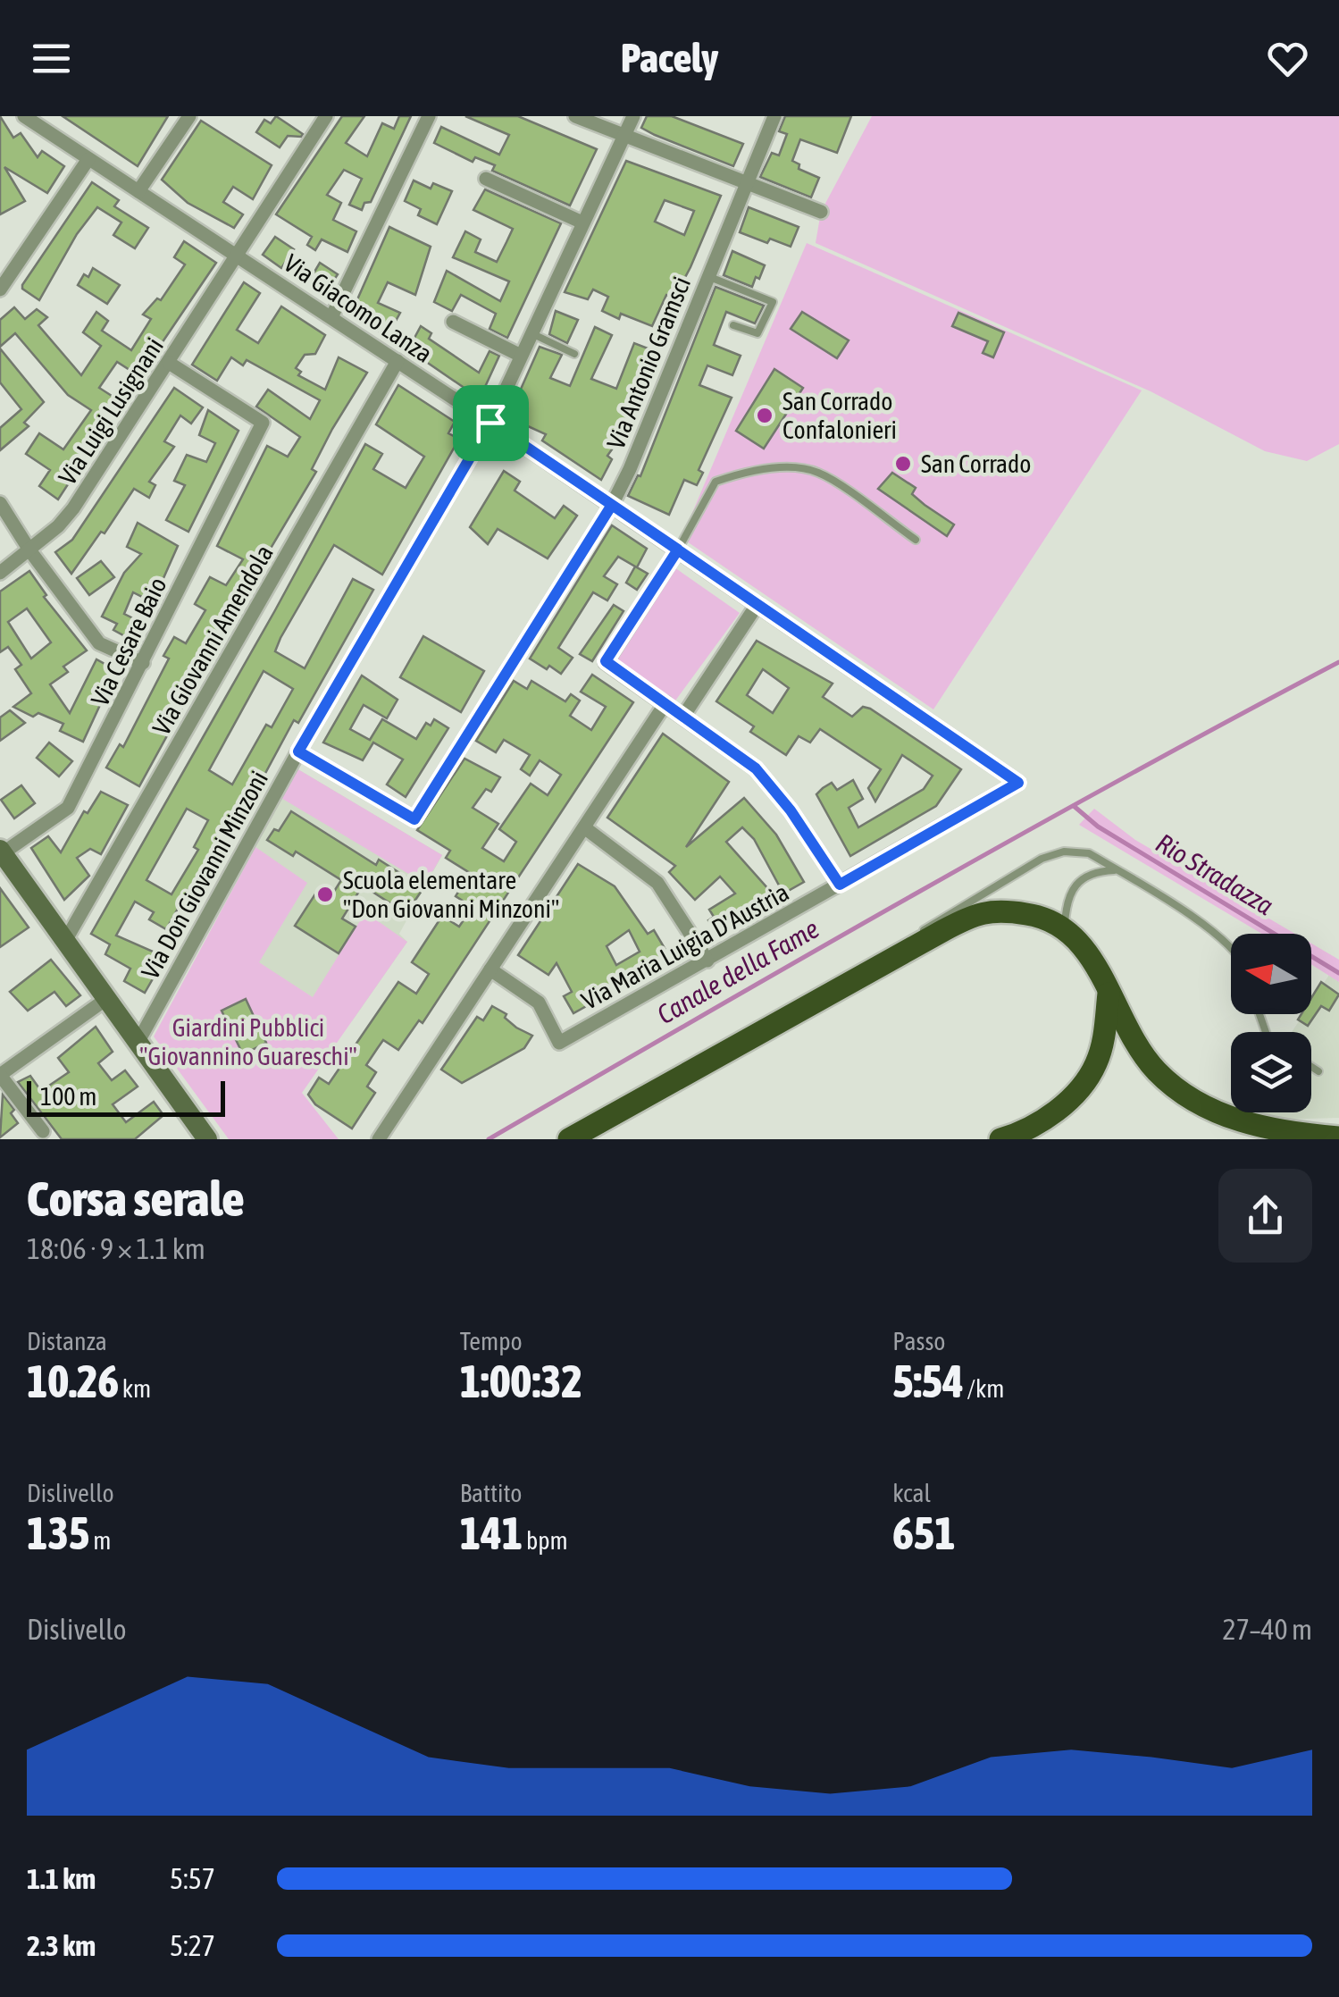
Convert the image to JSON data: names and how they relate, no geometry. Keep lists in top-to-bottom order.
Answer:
{
  "streets": {
    "street": [
      "Via Giacomo Lanza",
      "Via Antonio Gramsci",
      "Via Luigi Lusignani",
      "Via Giovanni Amendola",
      "Via Cesare Baio",
      "Via Don Giovanni Minzoni",
      "Via Maria Luigia D'Austria"
    ]
  },
  "crossings": [
    ["Via Giacomo Lanza", "Via Antonio Gramsci"],
    ["Via Giacomo Lanza", "Via Luigi Lusignani"],
    ["Via Giacomo Lanza", "Via Giovanni Amendola"],
    ["Via Giacomo Lanza", "Via Don Giovanni Minzoni"],
    ["Via Giacomo Lanza", "Via Maria Luigia D'Austria"],
    ["Via Antonio Gramsci", "Via Don Giovanni Minzoni"],
    ["Via Luigi Lusignani", "Via Cesare Baio"]
  ],
  "water": ["Rio Stradazza", "Canale della Fame"],
  "parks": ["Giardini Pubblici \"Giovannino Guareschi\""],
  "places": ["San Corrado Confalonieri", "San Corrado", "Scuola elementare \"Don Giovanni Minzoni\""],
  "scale_bar": "100 m",
  "north": "left",
  "page": {
    "header": "Pacely",
    "scale": "100 m",
    "heading": ["Corsa serale", "18:06 · 9 × 1.1 km"],
    "stats": [
      ["Distanza", "10.26 km"],
      ["Tempo", "1:00:32"],
      ["Passo", "5:54 /km"],
      ["Dislivello", "135 m"],
      ["Battito", "141 bpm"],
      ["kcal", "651"]
    ],
    "chart": ["Dislivello", "27–40 m"],
    "list": [
      {
        "name": "1.1 km",
        "note": "5:57"
      },
      {
        "name": "2.3 km",
        "note": "5:27"
      }
    ]
  }
}
